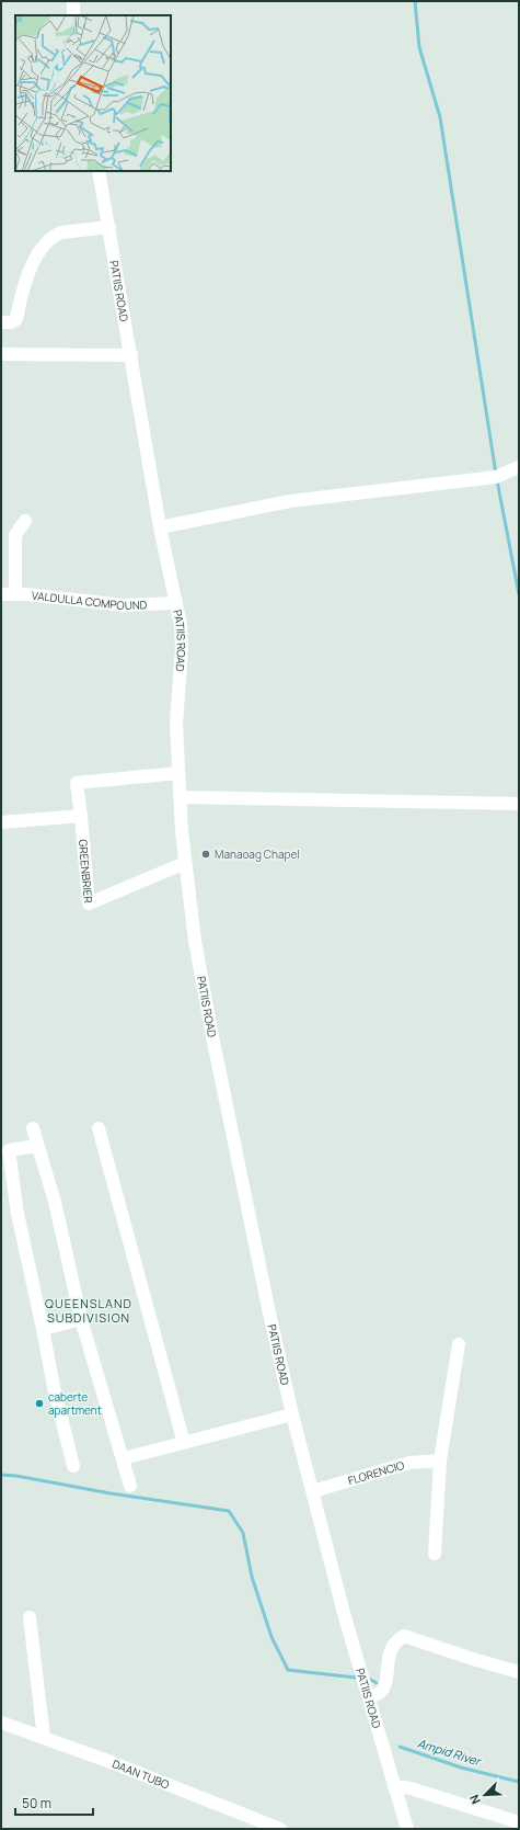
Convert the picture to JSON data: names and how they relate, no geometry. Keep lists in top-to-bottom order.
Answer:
{
  "streets": {
    "street": [
      "PATIIS ROAD",
      "VALDULLA COMPOUND",
      "GREENBRIER",
      "FLORENCIO",
      "DAAN TUBO"
    ]
  },
  "crossings": [
    ["PATIIS ROAD", "VALDULLA COMPOUND"],
    ["PATIIS ROAD", "GREENBRIER"],
    ["PATIIS ROAD", "FLORENCIO"]
  ],
  "districts": ["QUEENSLAND SUBDIVISION"],
  "water": ["Ampid River"],
  "places": ["Manaoag Chapel", "caberte apartment"],
  "scale_bar": "50 m",
  "north": "bottom left"
}
